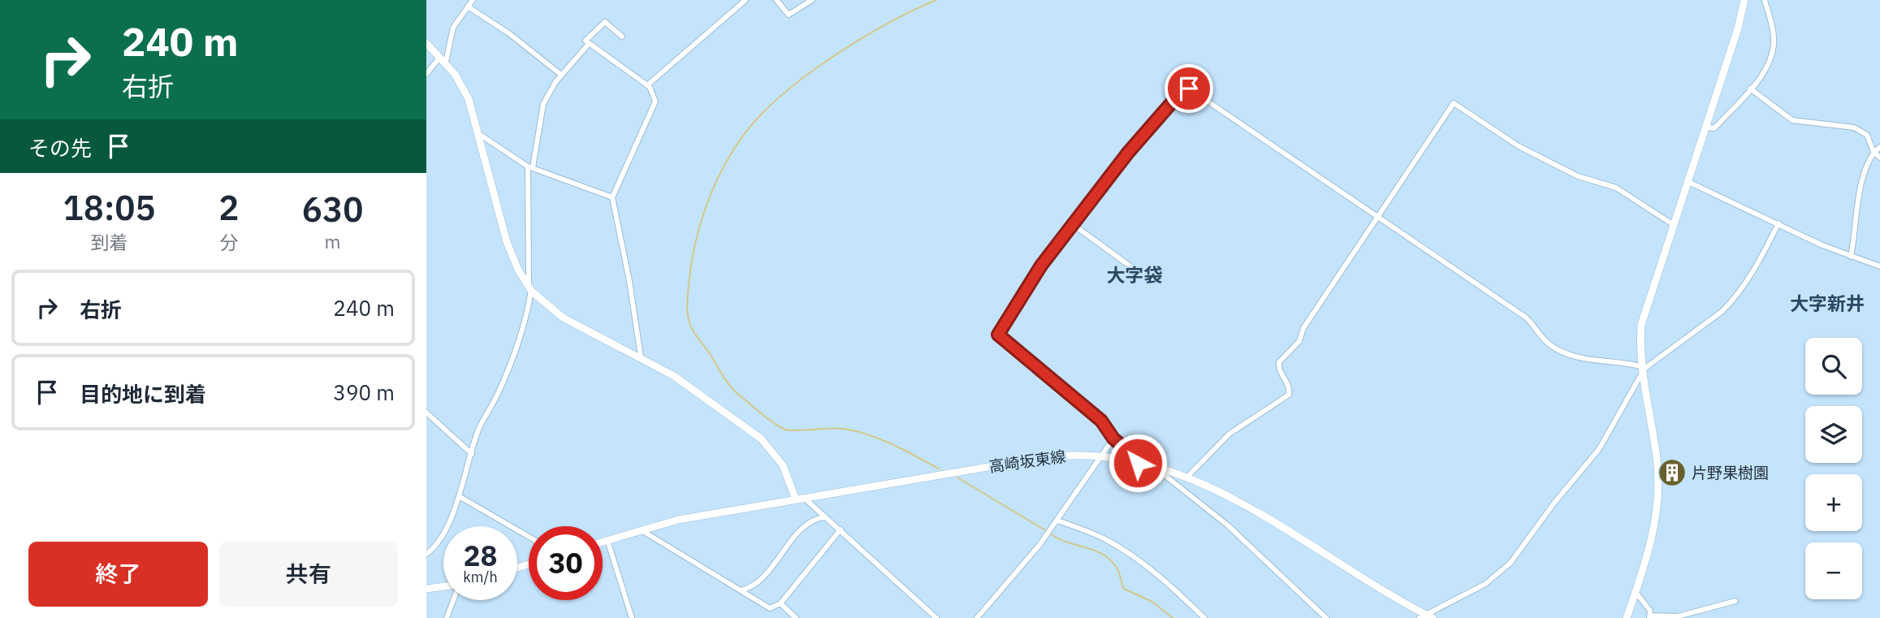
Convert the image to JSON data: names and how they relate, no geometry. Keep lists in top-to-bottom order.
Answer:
{
  "streets": {
    "street": ["高崎坂東線"]
  },
  "districts": ["大字袋", "大字新井"],
  "places": {
    "building": ["片野果樹園"]
  },
  "page": {
    "turn": ["240 m", "右折"],
    "then": "その先",
    "eta": [
      "18:05",
      "到着",
      "2",
      "分",
      "630",
      "m"
    ],
    "list": [
      {
        "name": "右折",
        "value": "240 m"
      },
      {
        "name": "目的地に到着",
        "value": "390 m"
      }
    ],
    "map_buttons": ["+", "−"],
    "speed": "28 km/h",
    "limit": "30",
    "buttons": ["終了", "共有"]
  }
}
